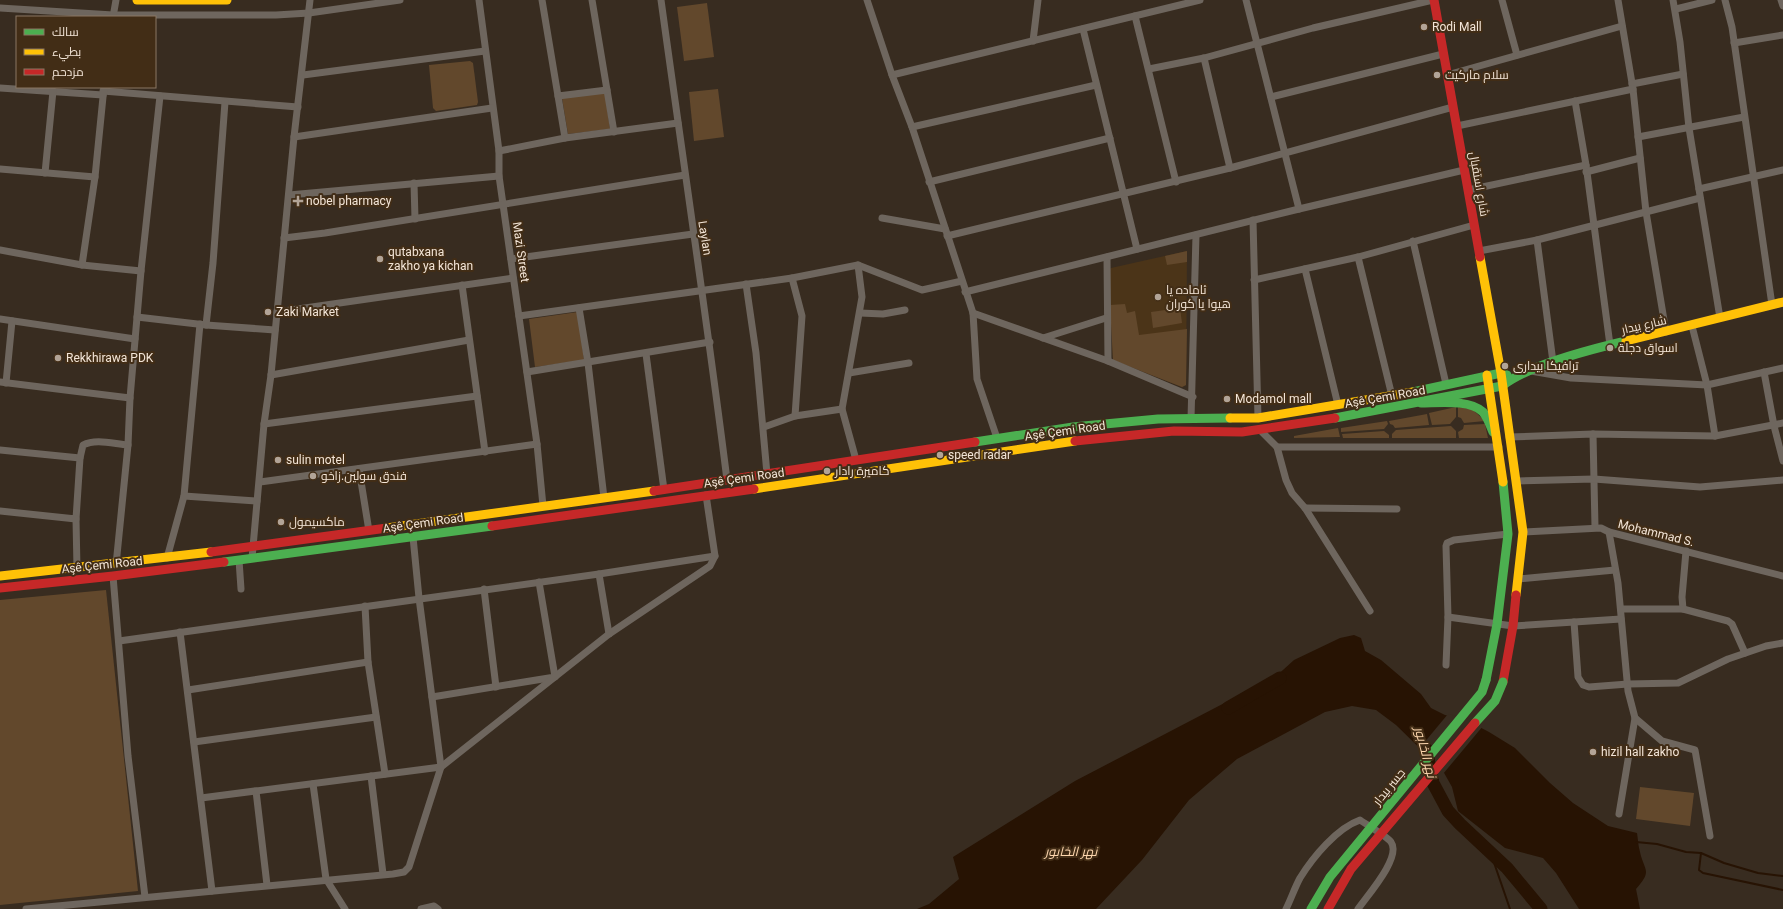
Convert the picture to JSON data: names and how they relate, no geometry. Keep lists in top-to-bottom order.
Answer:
{
  "streets": {
    "main road": [
      "شارع استقبال",
      "شارع بيدار",
      "Aşê Çemi Road",
      "جسر بيدار"
    ],
    "street": ["Laylan", "Mazi Street", "Mohammad S."]
  },
  "crossings": [
    ["شارع استقبال", "شارع بيدار"],
    ["شارع استقبال", "Aşê Çemi Road"],
    ["شارع استقبال", "Mohammad S."],
    ["شارع استقبال", "جسر بيدار"],
    ["Laylan", "Aşê Çemi Road"],
    ["Mazi Street", "Aşê Çemi Road"],
    ["شارع بيدار", "Aşê Çemi Road"],
    ["Mohammad S.", "جسر بيدار"]
  ],
  "water": ["نهر الخابور"],
  "places": {
    "other": [
      "Rodi Mall",
      "سلام ماركيت",
      "qutabxana zakho ya kichan",
      "ئاماده یا هیوا یا کوران",
      "Zaki Market",
      "اسواق دجلة",
      "Rekkhirawa PDK",
      "ترافيكا بيدارى",
      "Modamol mall",
      "speed radar",
      "sulin motel",
      "كاميرة رادار",
      "فندق سولين.زاخو",
      "ماكسيمول",
      "hizil hall zakho"
    ],
    "health": ["nobel pharmacy"]
  },
  "legend": ["سالك", "بطيء", "مزدحم"]
}
